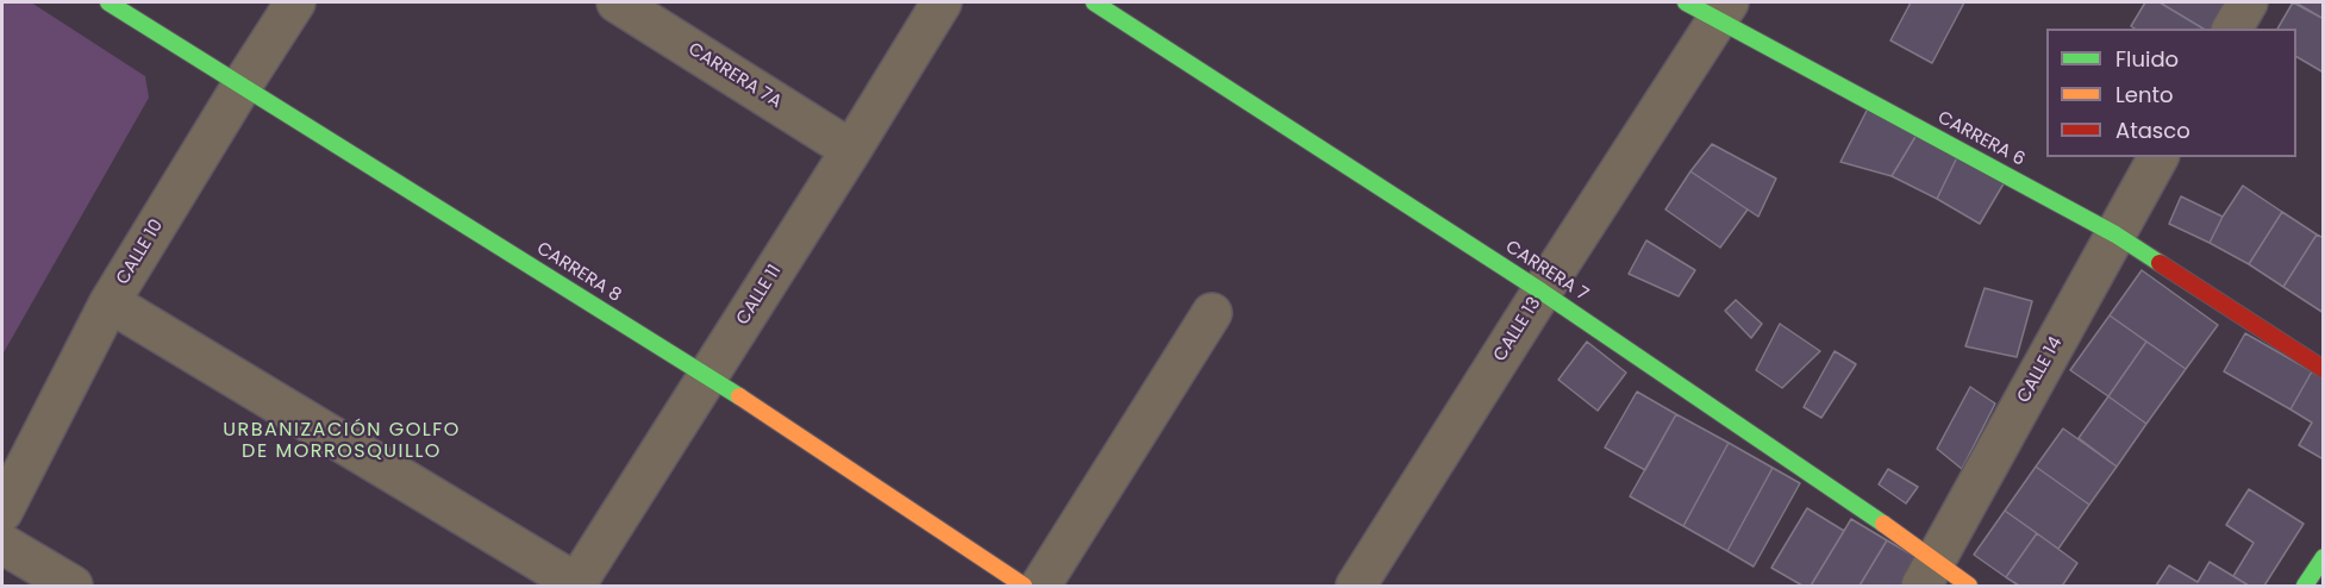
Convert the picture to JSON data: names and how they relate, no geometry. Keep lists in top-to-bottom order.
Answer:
{
  "streets": {
    "street": [
      "CARRERA 7A",
      "CARRERA 6",
      "CALLE 10",
      "CARRERA 7",
      "CARRERA 8",
      "CALLE 11",
      "CALLE 13",
      "CALLE 14"
    ]
  },
  "crossings": [
    ["CARRERA 7A", "CALLE 11"],
    ["CARRERA 6", "CALLE 13"],
    ["CARRERA 6", "CALLE 14"],
    ["CALLE 10", "CARRERA 8"],
    ["CARRERA 7", "CALLE 13"],
    ["CARRERA 7", "CALLE 14"],
    ["CARRERA 8", "CALLE 11"]
  ],
  "districts": ["URBANIZACIÓN GOLFO DE MORROSQUILLO"],
  "legend": ["Fluido", "Lento", "Atasco"]
}
